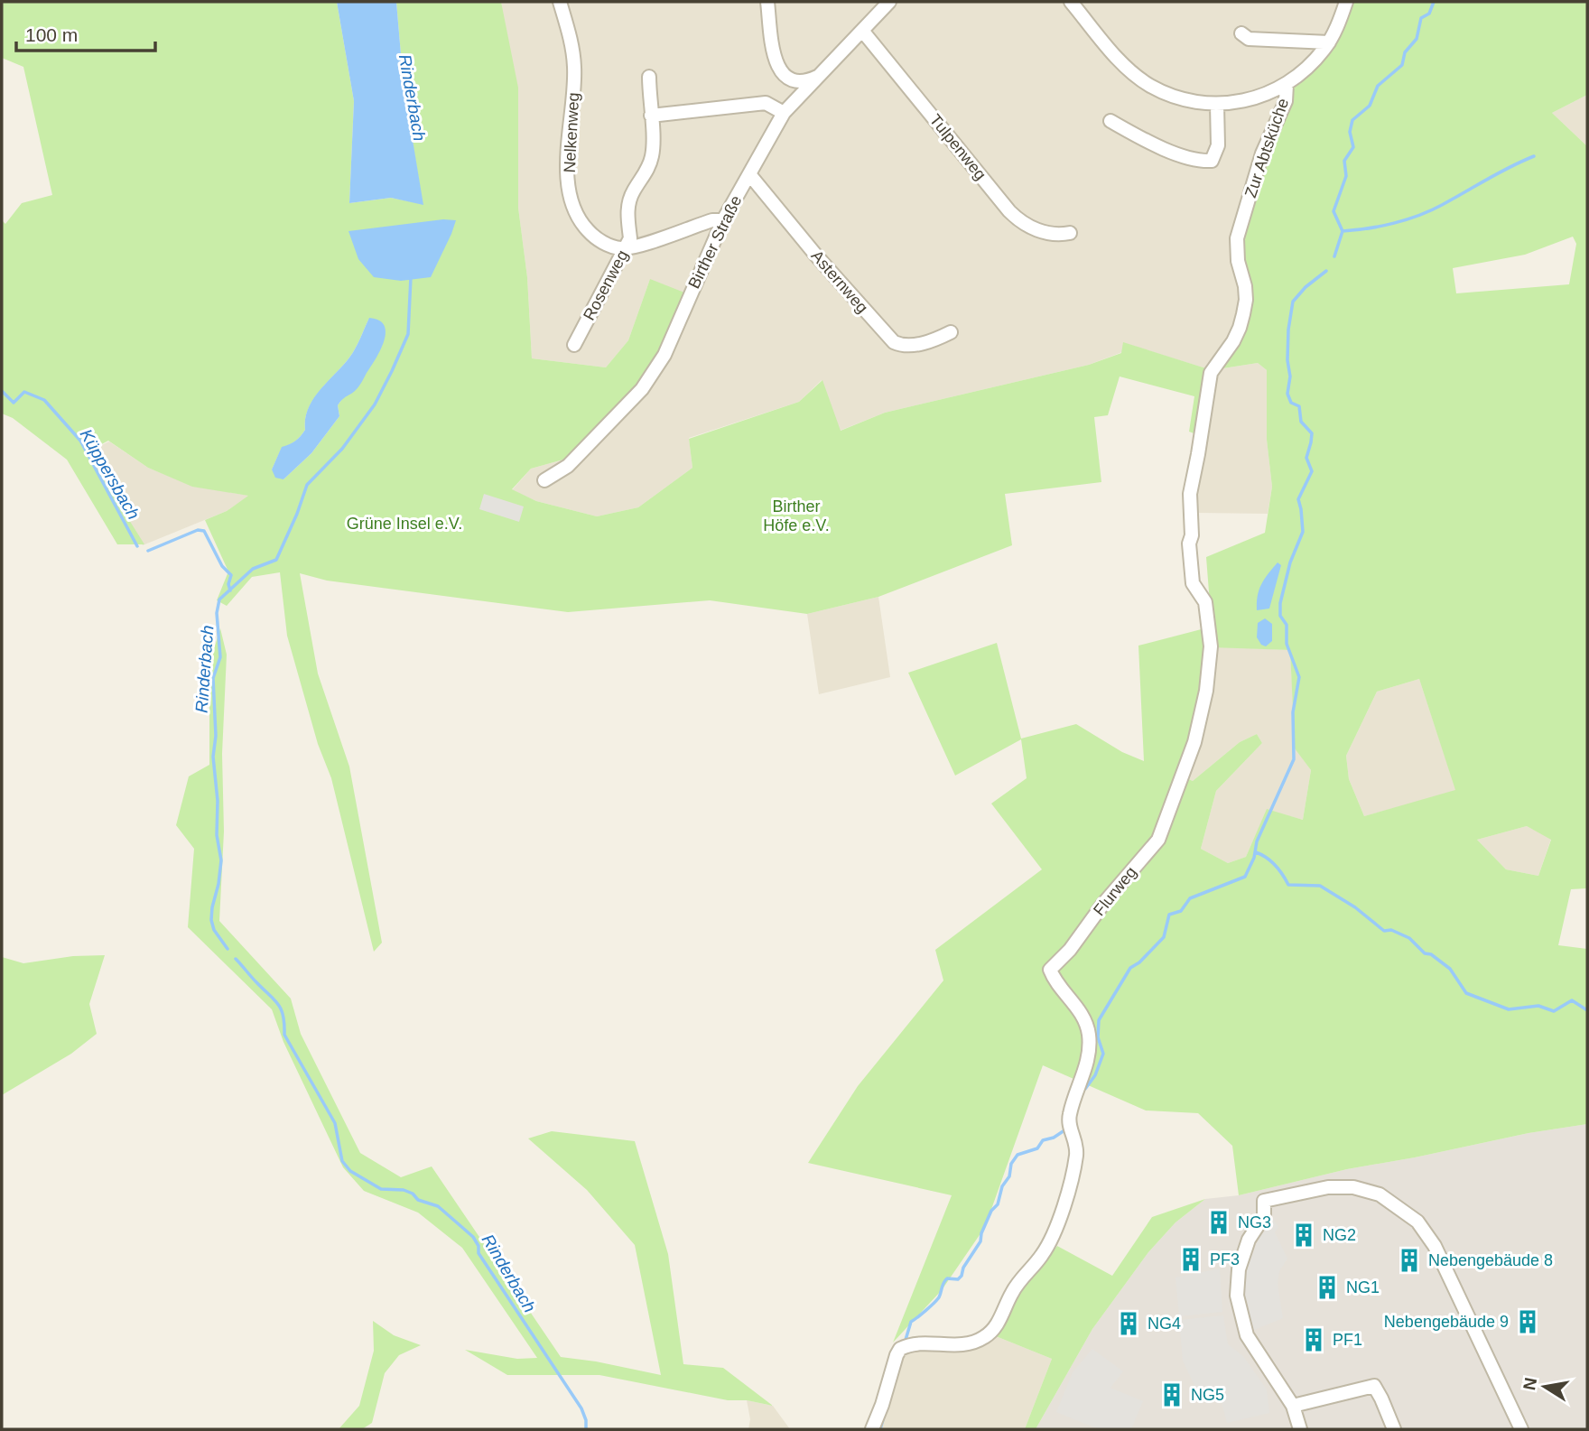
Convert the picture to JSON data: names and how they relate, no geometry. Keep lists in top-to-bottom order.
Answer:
{
  "streets": {
    "street": [
      "Nelkenweg",
      "Tulpenweg",
      "Zur Abtsküche",
      "Birther Straße",
      "Asternweg",
      "Rosenweg",
      "Flurweg"
    ]
  },
  "crossings": [
    ["Nelkenweg", "Rosenweg"],
    ["Tulpenweg", "Birther Straße"],
    ["Zur Abtsküche", "Flurweg"],
    ["Birther Straße", "Asternweg"]
  ],
  "water": ["Rinderbach", "Küppersbach"],
  "parks": ["Birther Höfe e.V.", "Grüne Insel e.V."],
  "places": {
    "building": [
      "NG3",
      "NG2",
      "PF3",
      "Nebengebäude 8",
      "NG1",
      "Nebengebäude 9",
      "NG4",
      "PF1",
      "NG5"
    ]
  },
  "scale_bar": "100 m",
  "north": "left"
}
